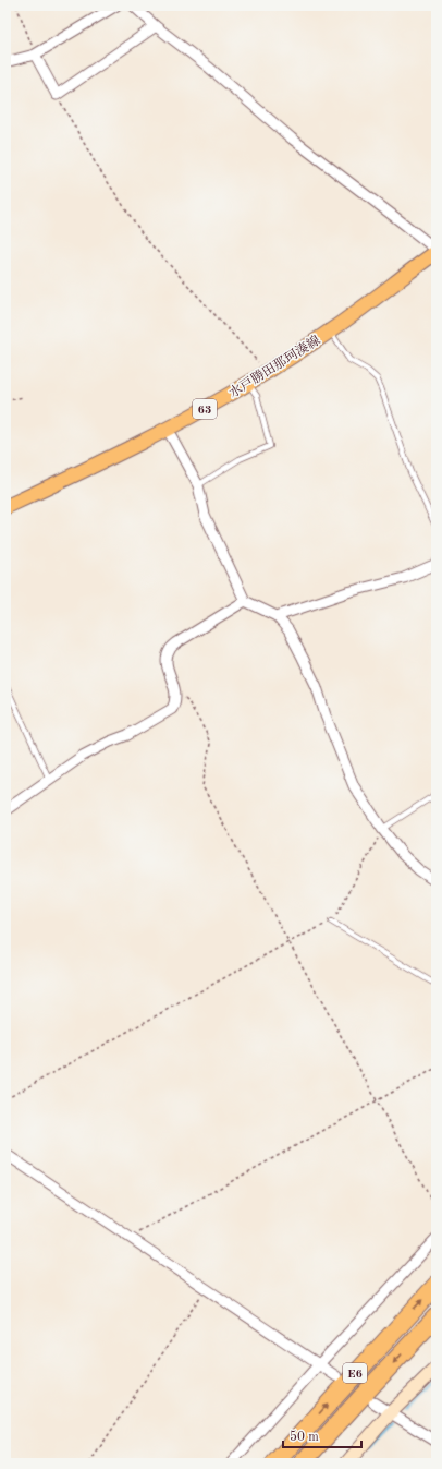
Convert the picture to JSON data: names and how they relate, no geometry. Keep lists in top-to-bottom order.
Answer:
{
  "streets": {
    "highway": ["E6"],
    "main road": ["水戸勝田那珂湊線", "63"]
  },
  "scale_bar": "50 m"
}
